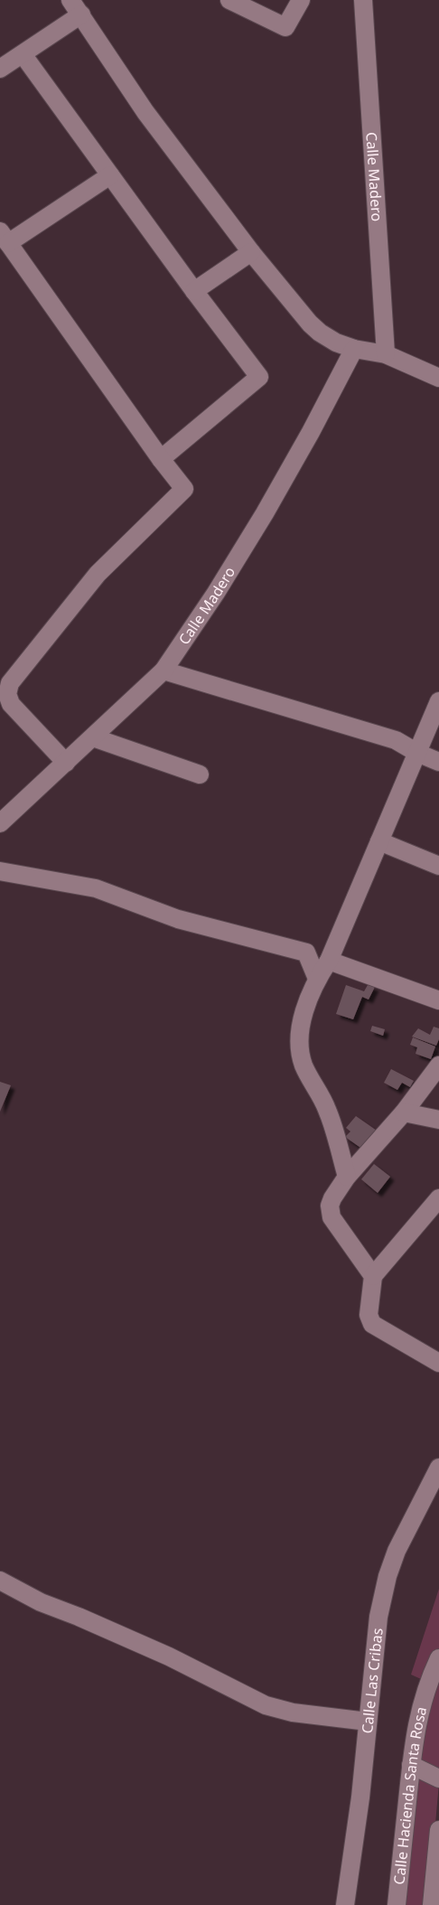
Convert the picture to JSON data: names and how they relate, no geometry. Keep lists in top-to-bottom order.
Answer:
{
  "streets": {
    "street": ["Calle Madero", "Calle Las Cribas", "Calle Hacienda Santa Rosa"]
  }
}
